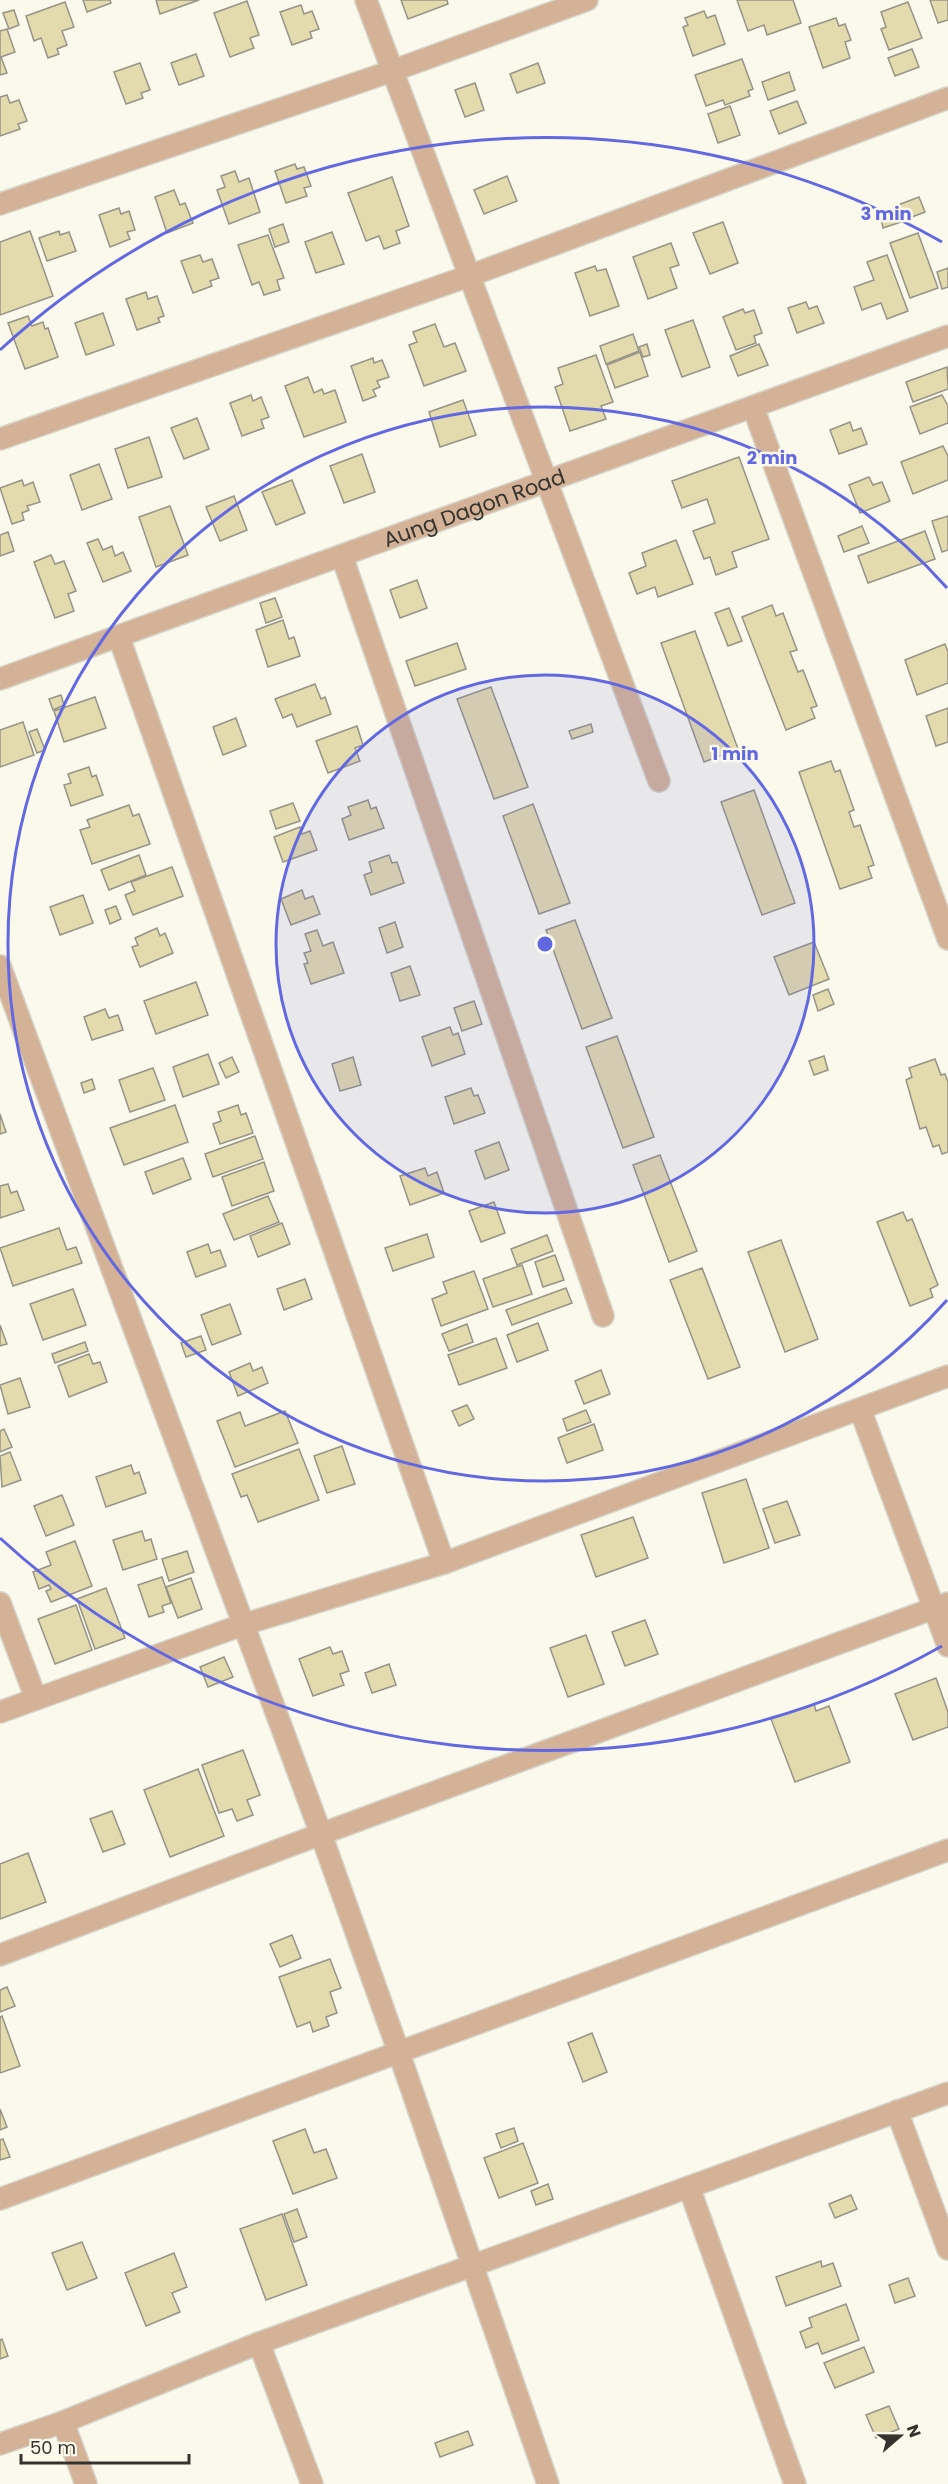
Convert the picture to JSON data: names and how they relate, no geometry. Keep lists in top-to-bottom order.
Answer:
{
  "streets": {
    "street": ["Aung Dagon Road"]
  },
  "scale_bar": "50 m",
  "north": "right",
  "rings": ["3 min", "2 min", "1 min"]
}
